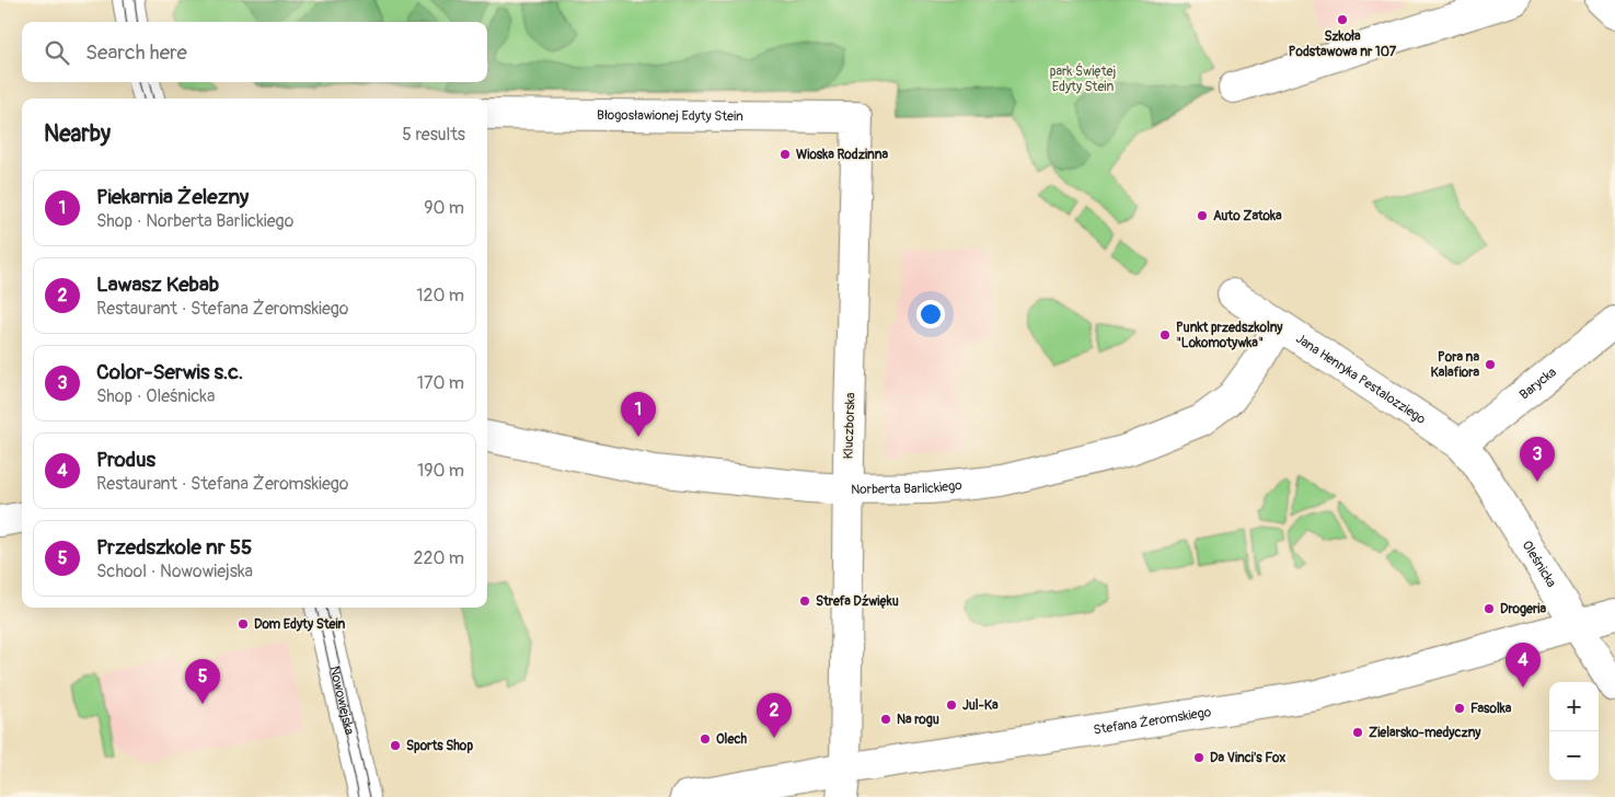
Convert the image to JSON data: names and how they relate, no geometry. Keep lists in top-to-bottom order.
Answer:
{
  "streets": {
    "street": [
      "Błogosławionej Edyty Stein",
      "Jana Henryka Pestalozziego",
      "Barycka",
      "Kluczborska",
      "Norberta Barlickiego",
      "Oleśnicka",
      "Nowowiejska",
      "Stefana Żeromskiego"
    ]
  },
  "crossings": [
    ["Błogosławionej Edyty Stein", "Kluczborska"],
    ["Jana Henryka Pestalozziego", "Barycka"],
    ["Jana Henryka Pestalozziego", "Norberta Barlickiego"],
    ["Jana Henryka Pestalozziego", "Oleśnicka"],
    ["Barycka", "Oleśnicka"],
    ["Kluczborska", "Norberta Barlickiego"],
    ["Kluczborska", "Stefana Żeromskiego"],
    ["Oleśnicka", "Stefana Żeromskiego"]
  ],
  "parks": ["park Świętej Edyty Stein"],
  "places": [
    "Szkoła Podstawowa nr 107",
    "Wioska Rodzinna",
    "Auto Zatoka",
    "Punkt przedszkolny \"Lokomotywka\"",
    "Pora na Kalafiora",
    "Strefa Dźwięku",
    "Drogeria",
    "Dom Edyty Stein",
    "Jul-Ka",
    "Fasolka",
    "Na rogu",
    "Zielarsko-medyczny",
    "Olech",
    "Sports Shop",
    "Da Vinci's Fox"
  ],
  "page": {
    "search": "Search here",
    "heading": ["Nearby", "5 results"],
    "list": [
      {
        "mark": "1",
        "name": "Piekarnia Żelezny",
        "note": "Shop · Norberta Barlickiego",
        "value": "90 m"
      },
      {
        "mark": "2",
        "name": "Lawasz Kebab",
        "note": "Restaurant · Stefana Żeromskiego",
        "value": "120 m"
      },
      {
        "mark": "3",
        "name": "Color-Serwis s.c.",
        "note": "Shop · Oleśnicka",
        "value": "170 m"
      },
      {
        "mark": "4",
        "name": "Produs",
        "note": "Restaurant · Stefana Żeromskiego",
        "value": "190 m"
      },
      {
        "mark": "5",
        "name": "Przedszkole nr 55",
        "note": "School · Nowowiejska",
        "value": "220 m"
      }
    ],
    "pins": [
      "1",
      "3",
      "4",
      "5",
      "2"
    ],
    "map_buttons": ["+", "−"]
  }
}
